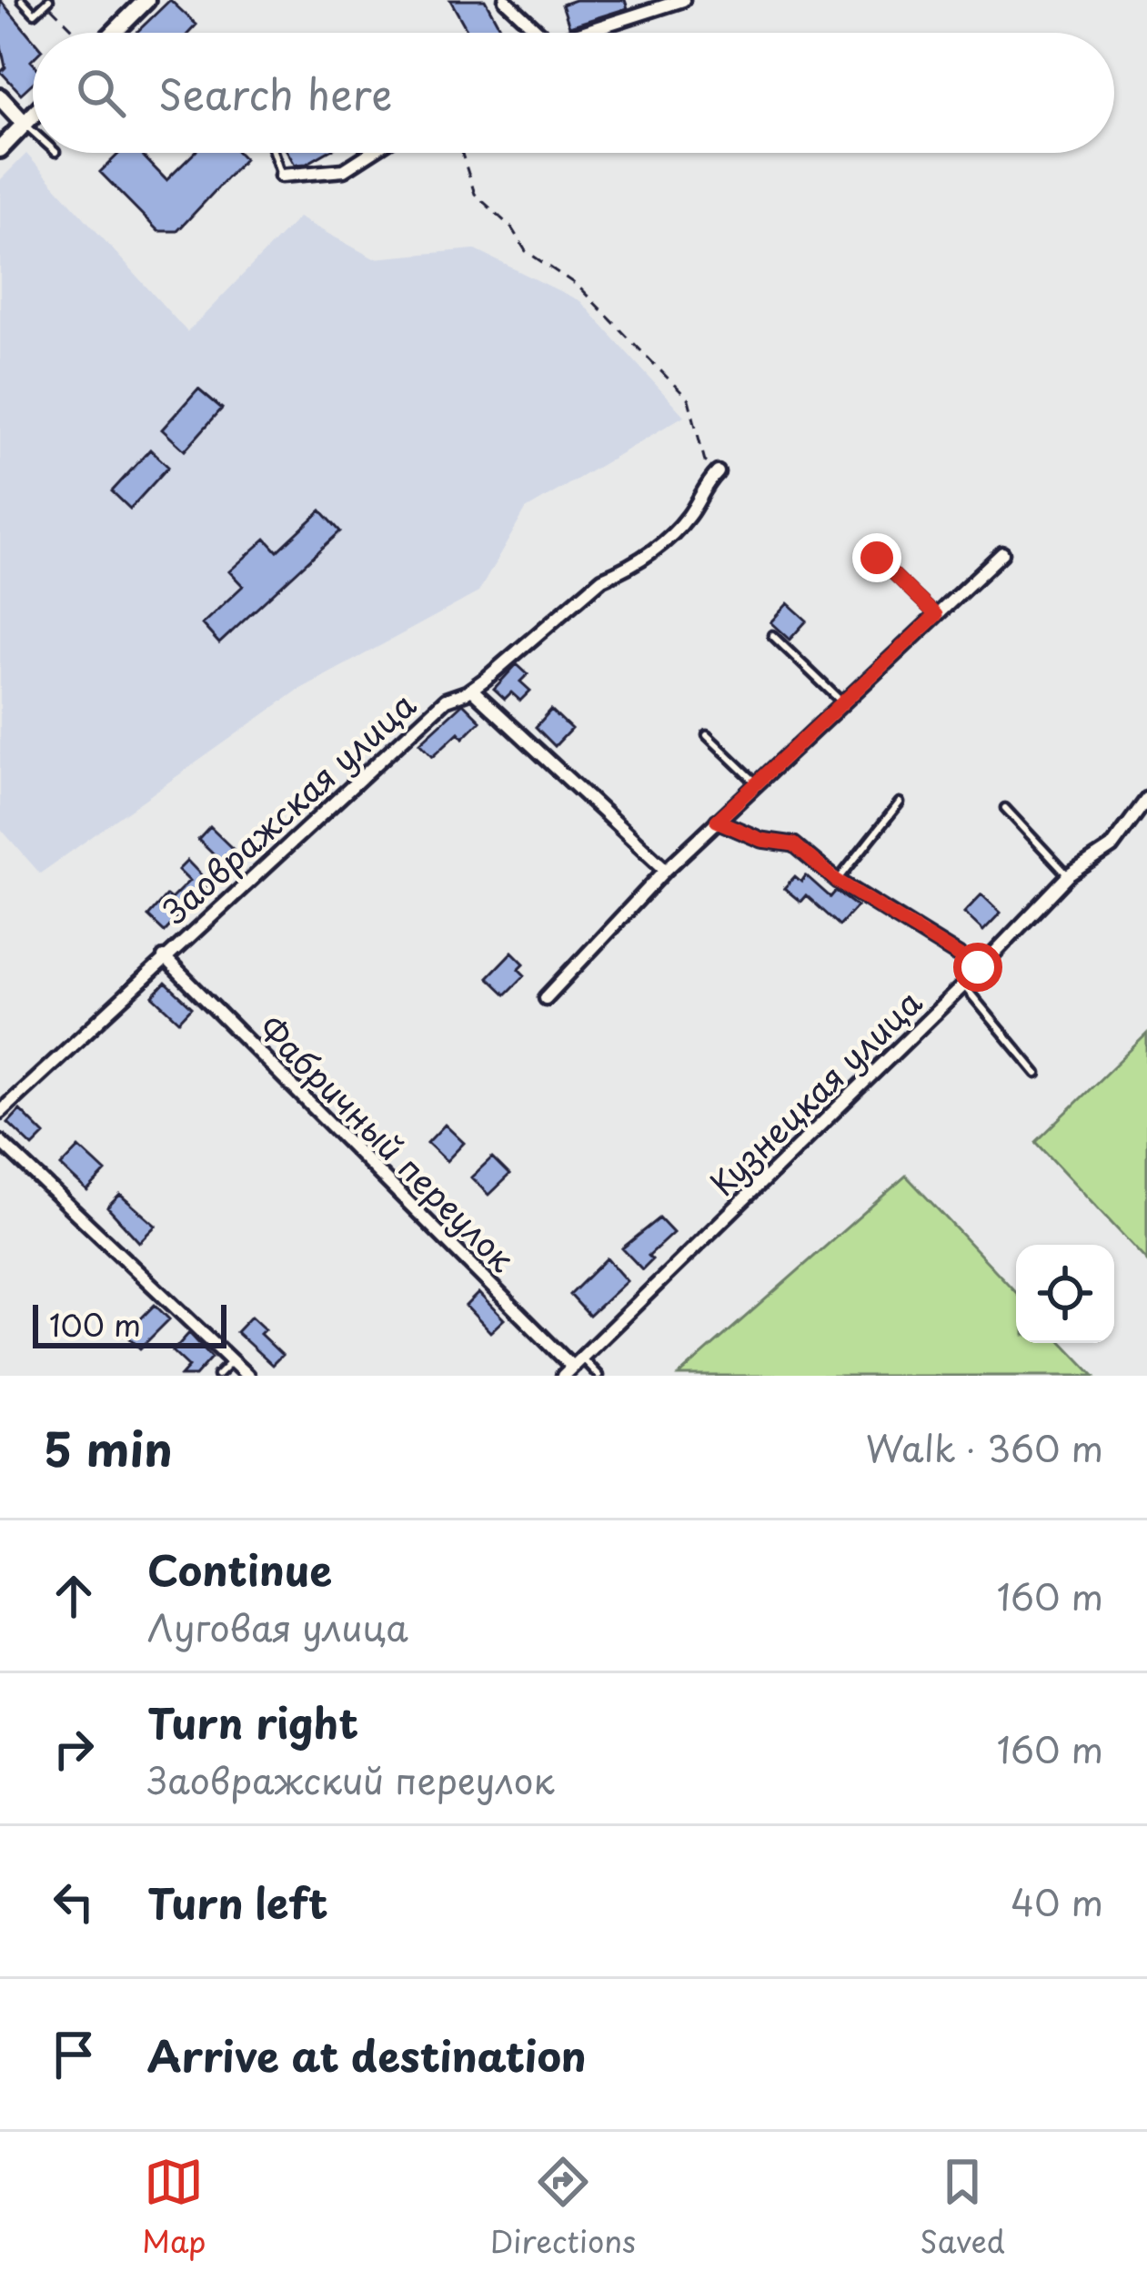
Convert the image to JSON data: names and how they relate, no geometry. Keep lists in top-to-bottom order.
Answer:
{
  "streets": {
    "street": ["Заовражская улица", "Кузнецкая улица", "Фабричный переулок"]
  },
  "crossings": [
    ["Заовражская улица", "Фабричный переулок"],
    ["Кузнецкая улица", "Фабричный переулок"]
  ],
  "scale_bar": "100 m",
  "page": {
    "search": "Search here",
    "scale": "100 m",
    "heading": ["5 min", "Walk · 360 m"],
    "list": [
      ["Continue", "Луговая улица", "160 m"],
      ["Turn right", "Заовражский переулок", "160 m"],
      ["Turn left", "40 m"],
      "Arrive at destination"
    ],
    "nav": ["Map", "Directions", "Saved"]
  }
}
